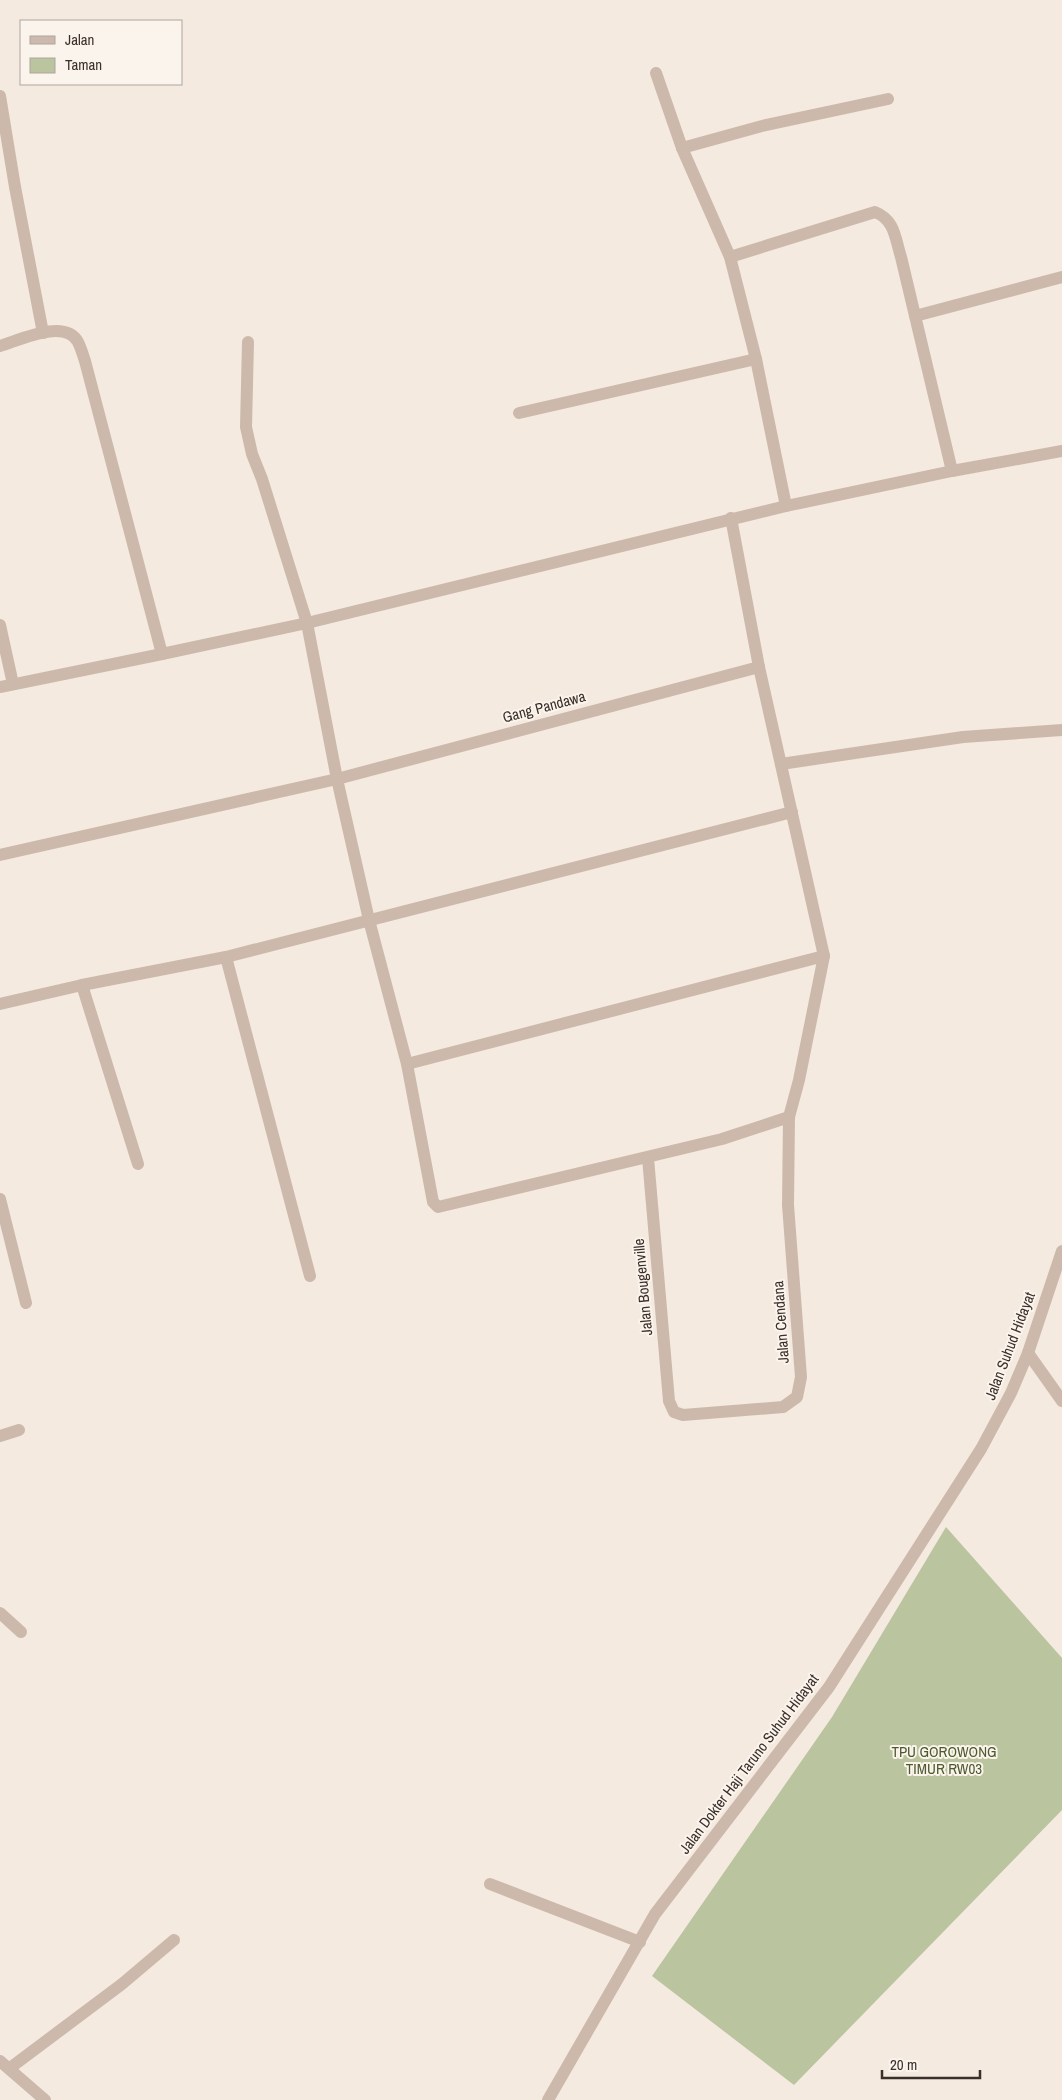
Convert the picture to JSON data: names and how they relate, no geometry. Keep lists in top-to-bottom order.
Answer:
{
  "streets": {
    "street": [
      "Gang Pandawa",
      "Jalan Bougenville",
      "Jalan Cendana",
      "Jalan Suhud Hidayat",
      "Jalan Dokter Haji Taruno Suhud Hidayat"
    ]
  },
  "crossings": [
    ["Jalan Bougenville", "Jalan Cendana"],
    ["Jalan Suhud Hidayat", "Jalan Dokter Haji Taruno Suhud Hidayat"]
  ],
  "parks": ["TPU GOROWONG TIMUR RW03"],
  "legend": ["Jalan", "Taman"],
  "scale_bar": "20 m"
}
